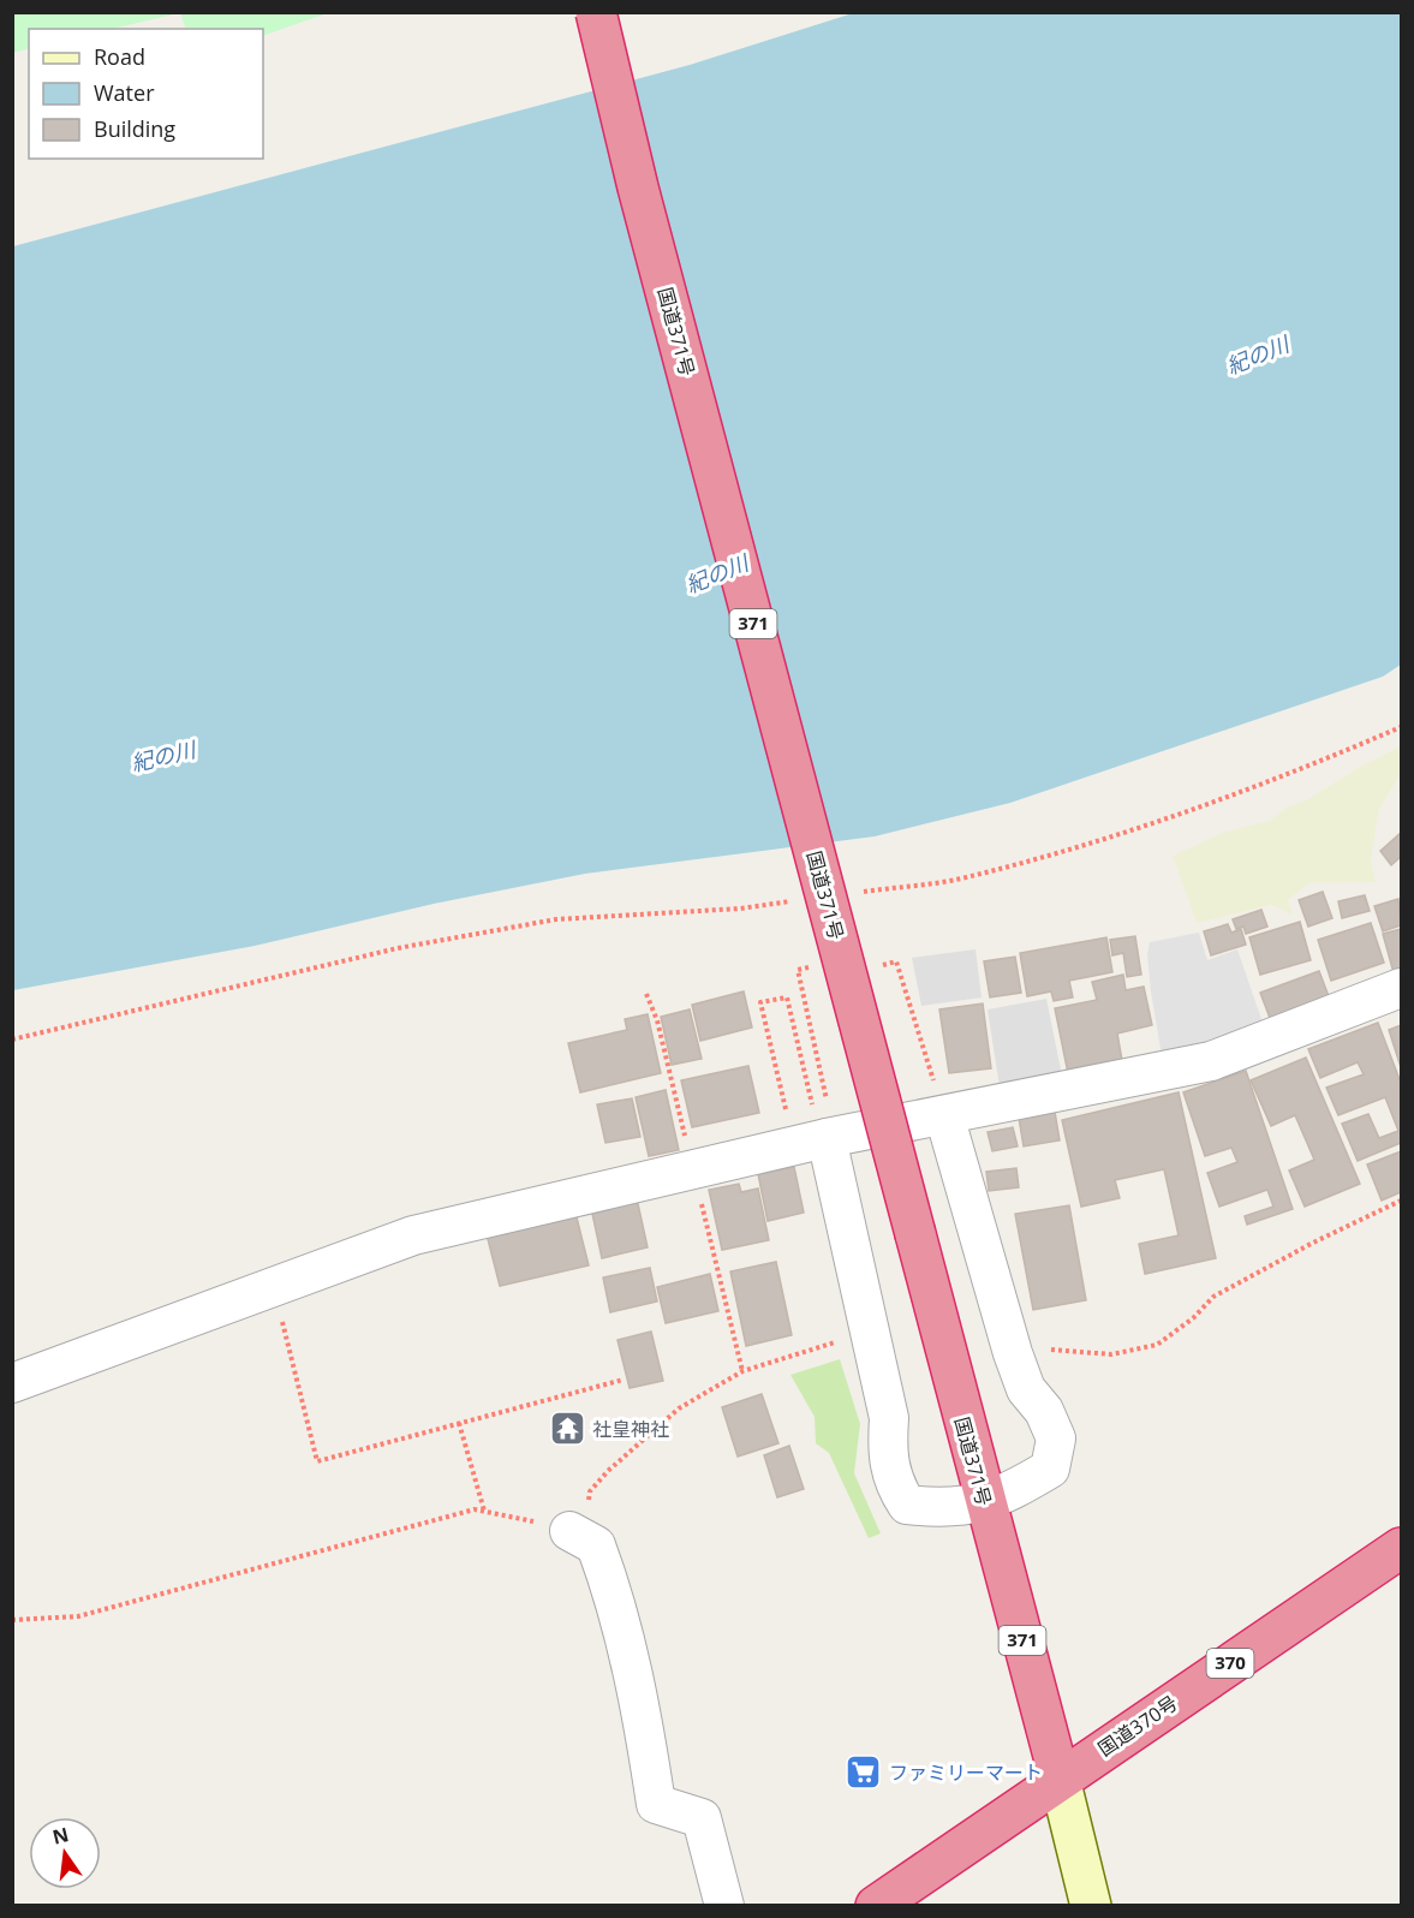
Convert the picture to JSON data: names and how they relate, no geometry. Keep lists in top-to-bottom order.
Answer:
{
  "streets": {
    "highway": [
      "国道371号",
      "371",
      "370",
      "国道370号"
    ]
  },
  "crossings": [
    ["国道371号", "国道370号"]
  ],
  "water": ["紀の川"],
  "places": {
    "temple": ["社皇神社"],
    "supermarket": ["ファミリーマート"]
  },
  "legend": ["Road", "Water", "Building"],
  "north": "top"
}
